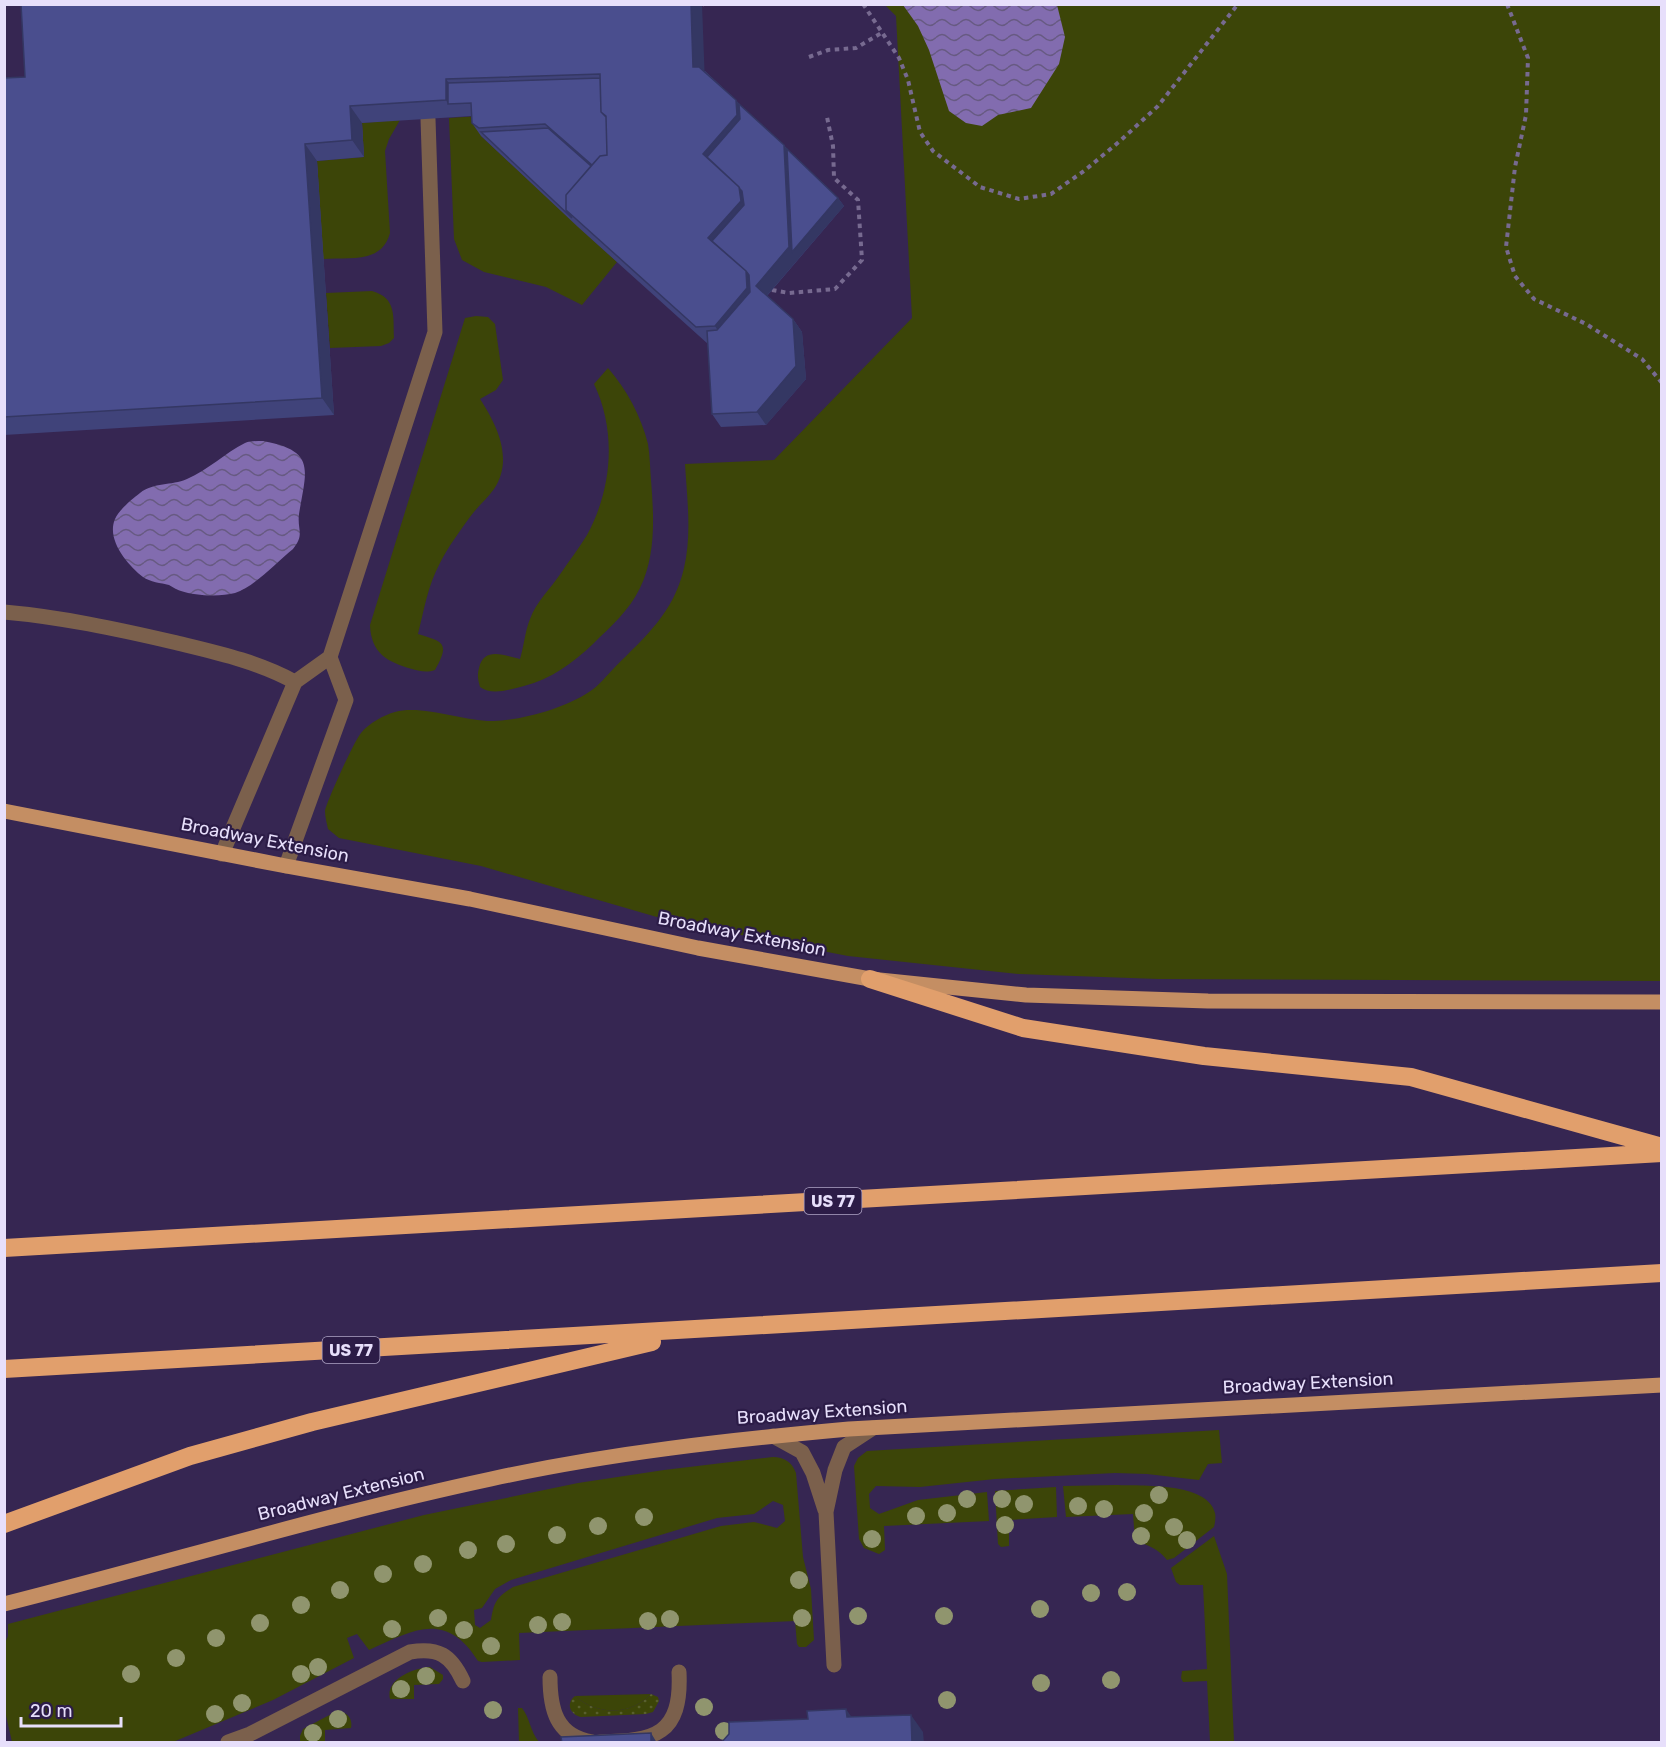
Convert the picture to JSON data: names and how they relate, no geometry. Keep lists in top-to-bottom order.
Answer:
{
  "streets": {
    "highway": ["US 77"],
    "main road": ["Broadway Extension"]
  },
  "scale_bar": "20 m"
}
